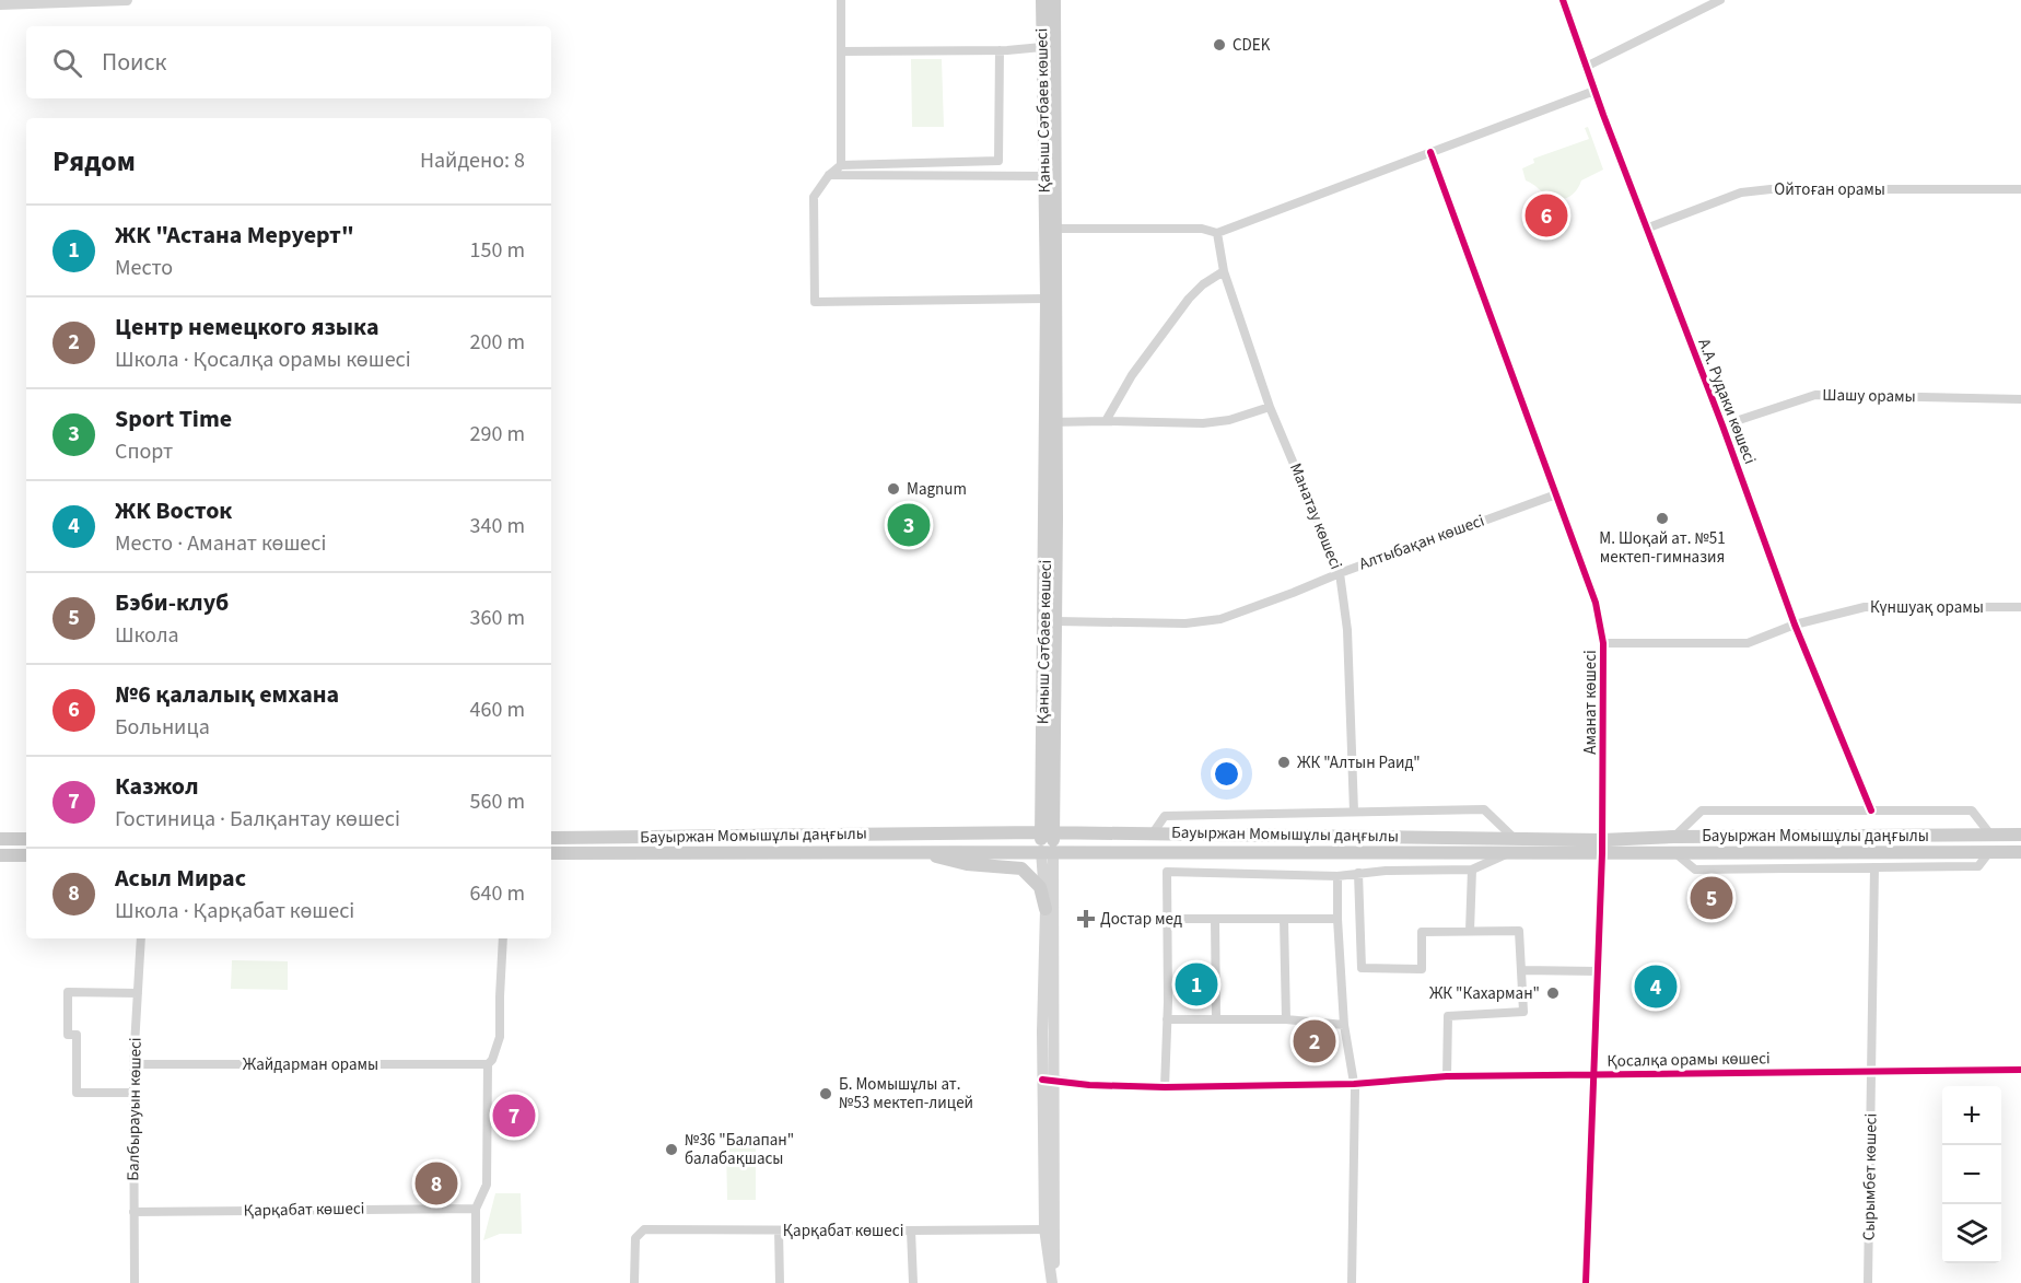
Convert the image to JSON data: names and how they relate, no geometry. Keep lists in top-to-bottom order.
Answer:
{
  "streets": {
    "main road": ["Қаныш Сәтбаев көшесі", "Бауыржан Момышұлы даңғылы"],
    "street": [
      "Ойтоған орамы",
      "Шашу орамы",
      "А.А. Рудаки көшесі",
      "Манатау көшесі",
      "Алтыбақан көшесі",
      "Күншуақ орамы",
      "Аманат көшесі",
      "Қосалқа орамы көшесі",
      "Жайдарман орамы",
      "Балбырауын көшесі",
      "Сырымбет көшесі",
      "Қарқабат көшесі"
    ]
  },
  "crossings": [
    ["Қаныш Сәтбаев көшесі", "Алтыбақан көшесі"],
    ["Қаныш Сәтбаев көшесі", "Бауыржан Момышұлы даңғылы"],
    ["Қаныш Сәтбаев көшесі", "Қосалқа орамы көшесі"],
    ["Қаныш Сәтбаев көшесі", "Қарқабат көшесі"],
    ["Ойтоған орамы", "А.А. Рудаки көшесі"],
    ["Шашу орамы", "А.А. Рудаки көшесі"],
    ["А.А. Рудаки көшесі", "Күншуақ орамы"],
    ["Манатау көшесі", "Алтыбақан көшесі"],
    ["Алтыбақан көшесі", "Аманат көшесі"],
    ["Күншуақ орамы", "Аманат көшесі"],
    ["Аманат көшесі", "Бауыржан Момышұлы даңғылы"],
    ["Аманат көшесі", "Қосалқа орамы көшесі"],
    ["Қосалқа орамы көшесі", "Сырымбет көшесі"],
    ["Жайдарман орамы", "Балбырауын көшесі"],
    ["Балбырауын көшесі", "Қарқабат көшесі"]
  ],
  "places": {
    "other": [
      "CDEK",
      "Magnum",
      "М. Шоқай ат. №51 мектеп-гимназия",
      "ЖК \"Алтын Раид\"",
      "ЖК \"Кахарман\"",
      "Б. Момышұлы ат. №53 мектеп-лицей",
      "№36 \"Балапан\" балабақшасы"
    ],
    "health": ["Достар мед"]
  },
  "page": {
    "search": "Поиск",
    "heading": ["Рядом", "Найдено: 8"],
    "pins": [
      "6",
      "3",
      "5",
      "1",
      "4",
      "2",
      "7",
      "8"
    ],
    "list": [
      {
        "mark": "1",
        "name": "ЖК \"Астана Меруерт\"",
        "note": "Место",
        "value": "150 m"
      },
      {
        "mark": "2",
        "name": "Центр немецкого языка",
        "note": "Школа · Қосалқа орамы көшесі",
        "value": "200 m"
      },
      {
        "mark": "3",
        "name": "Sport Time",
        "note": "Спорт",
        "value": "290 m"
      },
      {
        "mark": "4",
        "name": "ЖК Восток",
        "note": "Место · Аманат көшесі",
        "value": "340 m"
      },
      {
        "mark": "5",
        "name": "Бэби-клуб",
        "note": "Школа",
        "value": "360 m"
      },
      {
        "mark": "6",
        "name": "№6 қалалық емхана",
        "note": "Больница",
        "value": "460 m"
      },
      {
        "mark": "7",
        "name": "Казжол",
        "note": "Гостиница · Балқантау көшесі",
        "value": "560 m"
      },
      {
        "mark": "8",
        "name": "Асыл Мирас",
        "note": "Школа · Қарқабат көшесі",
        "value": "640 m"
      }
    ],
    "map_buttons": ["+", "−"]
  }
}
